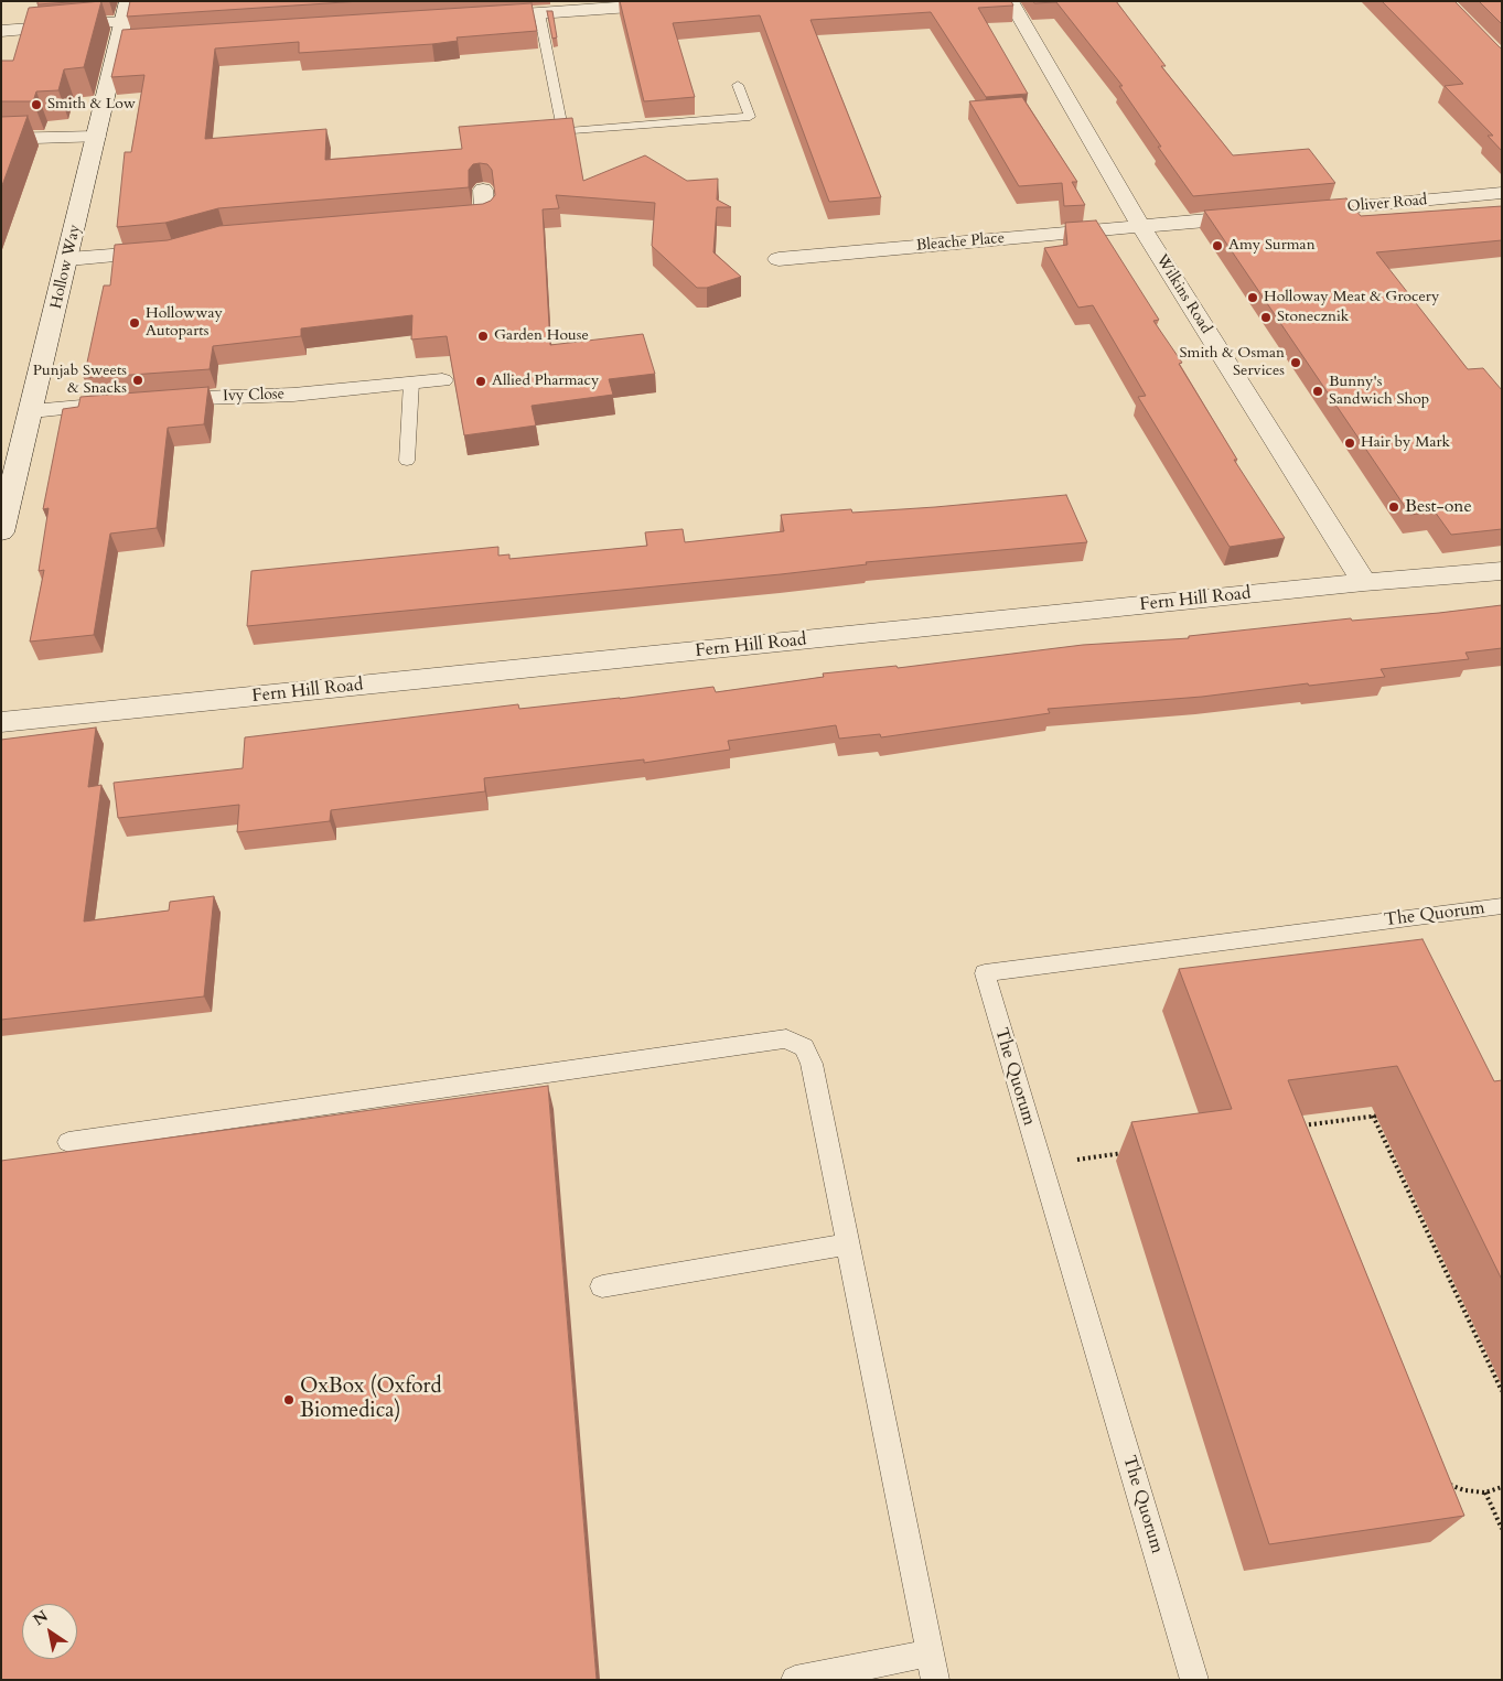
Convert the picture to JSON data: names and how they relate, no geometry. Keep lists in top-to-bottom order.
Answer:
{
  "streets": {
    "street": [
      "Oliver Road",
      "Bleache Place",
      "Hollow Way",
      "Wilkins Road",
      "Ivy Close",
      "Fern Hill Road"
    ],
    "lane": ["The Quorum"]
  },
  "crossings": [
    ["Bleache Place", "Wilkins Road"],
    ["Hollow Way", "Ivy Close"],
    ["Wilkins Road", "Fern Hill Road"]
  ],
  "places": [
    "Smith & Low",
    "Amy Surman",
    "Holloway Meat & Grocery",
    "Stonecznik",
    "Hollowway Autoparts",
    "Garden House",
    "Smith & Osman Services",
    "Punjab Sweets & Snacks",
    "Allied Pharmacy",
    "Bunny's Sandwich Shop",
    "Hair by Mark",
    "Best-one",
    "OxBox (Oxford Biomedica)"
  ],
  "north": "top left"
}
